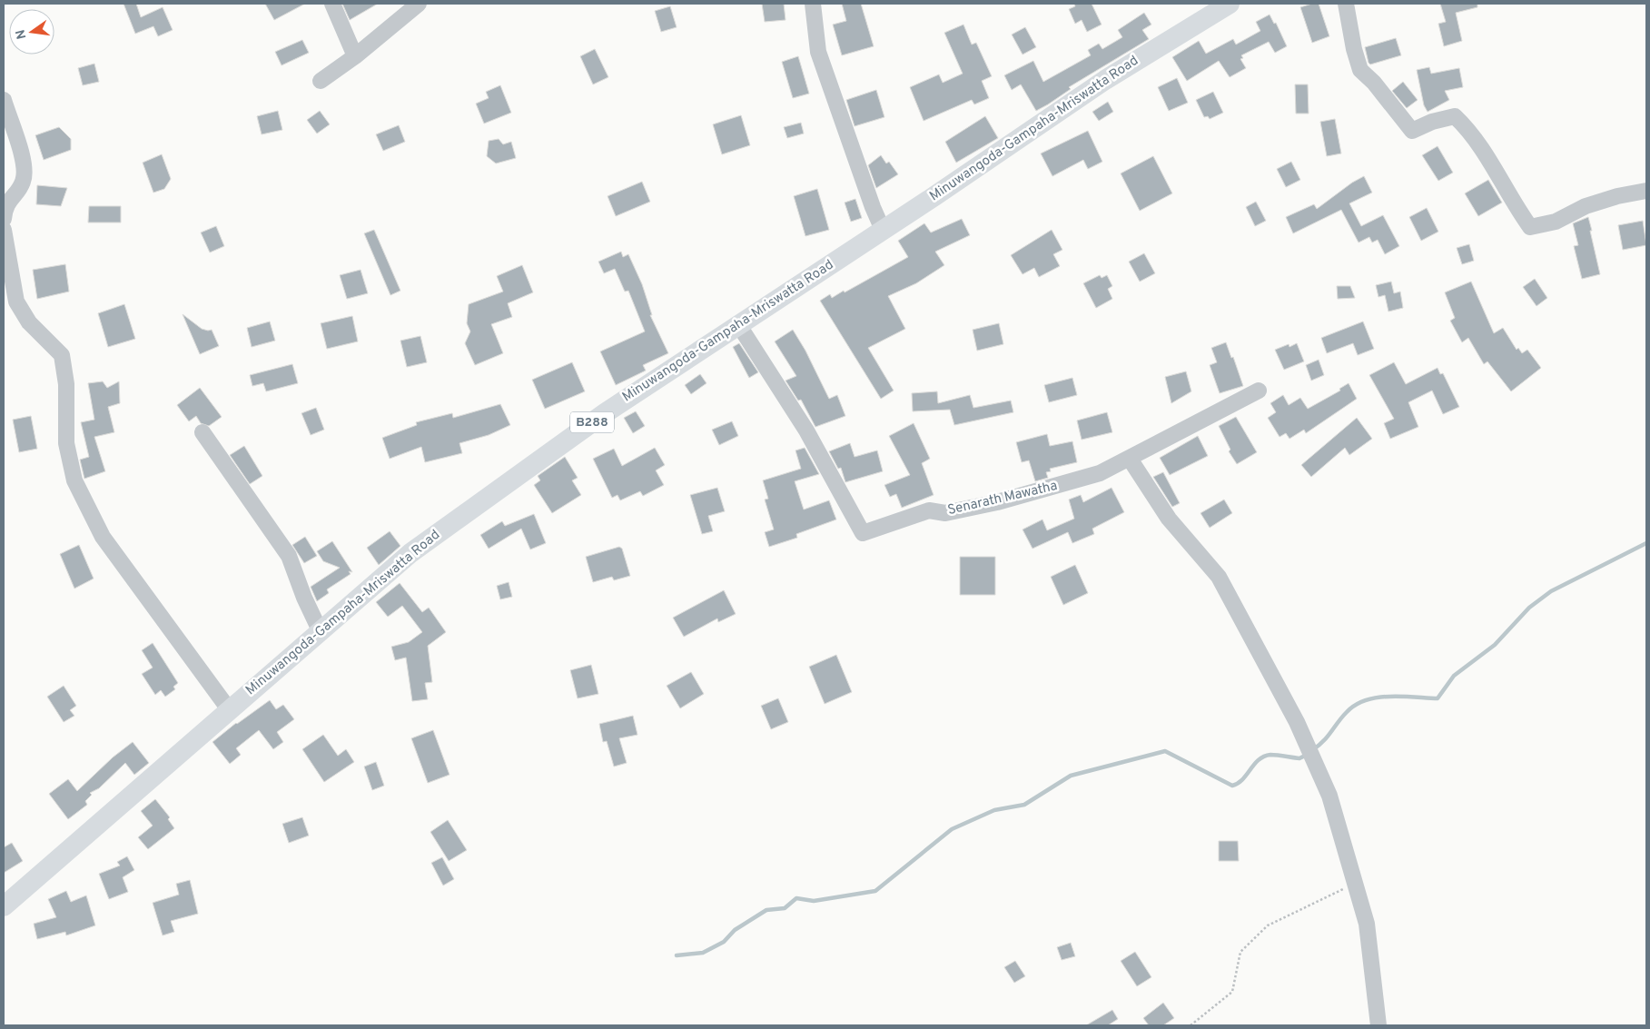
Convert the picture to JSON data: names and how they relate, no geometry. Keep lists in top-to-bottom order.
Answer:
{
  "streets": {
    "main road": ["Minuwangoda-Gampaha-Mriswatta Road", "B288"],
    "street": ["Senarath Mawatha"]
  },
  "crossings": [
    ["Minuwangoda-Gampaha-Mriswatta Road", "Senarath Mawatha"]
  ],
  "north": "left"
}
